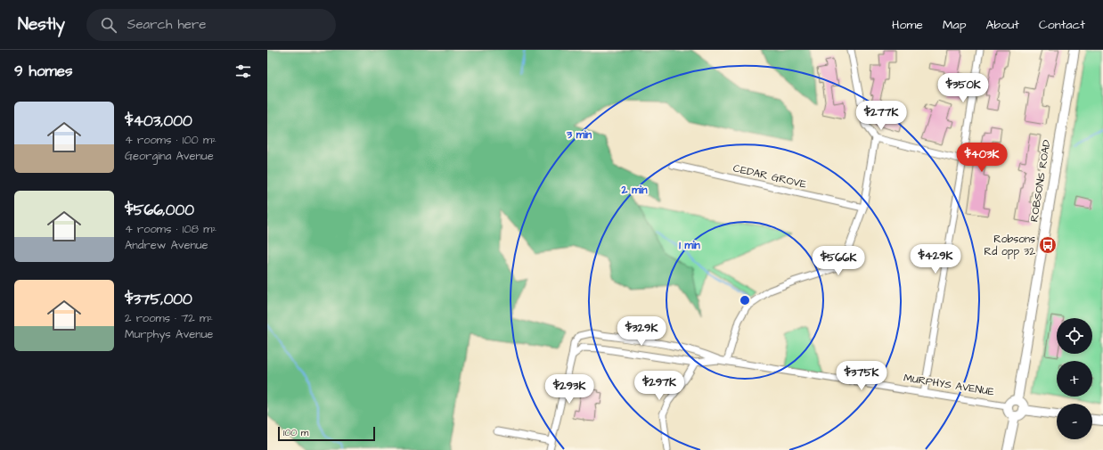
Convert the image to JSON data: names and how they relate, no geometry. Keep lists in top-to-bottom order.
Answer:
{
  "streets": {
    "main road": ["ROBSONS ROAD"],
    "street": ["CEDAR GROVE", "MURPHYS AVENUE"]
  },
  "crossings": [
    ["ROBSONS ROAD", "MURPHYS AVENUE"]
  ],
  "places": {
    "bus stop": ["Robsons Rd opp 32"]
  },
  "scale_bar": "100 m",
  "page": {
    "header": "Nestly",
    "search": "Search here",
    "nav": [
      "Home",
      "Map",
      "About",
      "Contact"
    ],
    "heading": "9 homes",
    "price": [
      "$350K",
      "$277K",
      "$403K",
      "$429K",
      "$566K",
      "$329K",
      "$375K",
      "$297K",
      "$293K"
    ],
    "list": [
      {
        "name": "$403,000",
        "note": "4 rooms · 100 m² · Georgina Avenue"
      },
      {
        "name": "$566,000",
        "note": "4 rooms · 108 m² · Andrew Avenue"
      },
      {
        "name": "$375,000",
        "note": "2 rooms · 72 m² · Murphys Avenue"
      }
    ],
    "map_buttons": ["+", "−"],
    "scale": "100 m"
  },
  "rings": ["3 min", "2 min", "1 min"]
}
